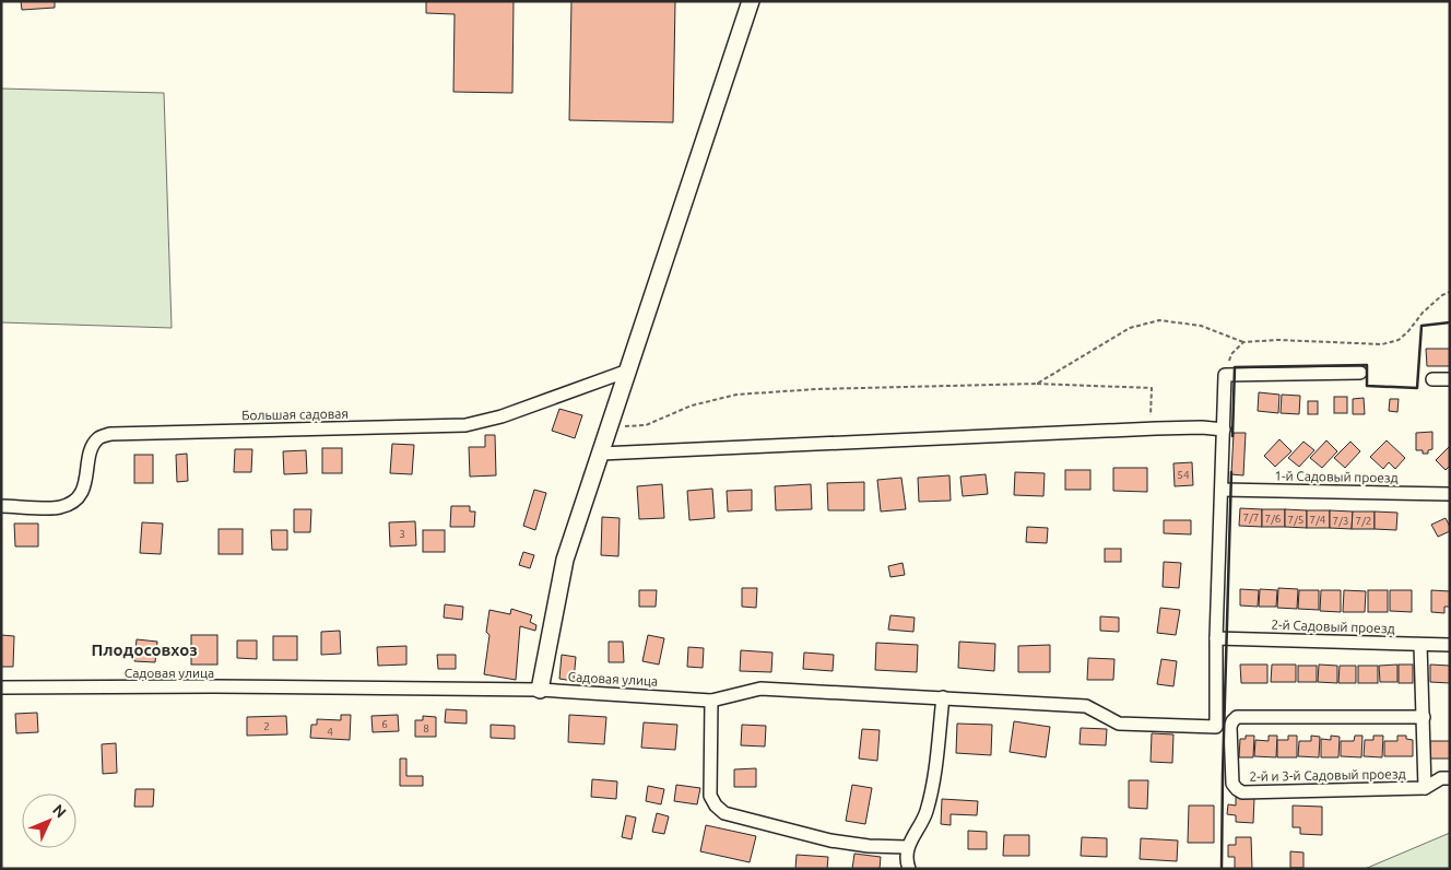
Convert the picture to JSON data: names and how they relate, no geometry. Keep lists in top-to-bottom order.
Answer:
{
  "streets": {
    "street": [
      "Большая садовая",
      "1-й Садовый проезд",
      "2-й Садовый проезд",
      "Садовая улица",
      "2-й и 3-й Садовый проезд"
    ]
  },
  "crossings": [
    ["2-й Садовый проезд", "Садовая улица"]
  ],
  "districts": ["Плодосовхоз"],
  "house_numbers": [
    "54",
    "7/7",
    "7/6",
    "7/5",
    "7/4",
    "7/3",
    "7/2",
    "3",
    "6",
    "2",
    "8",
    "4"
  ],
  "north": "top right"
}
